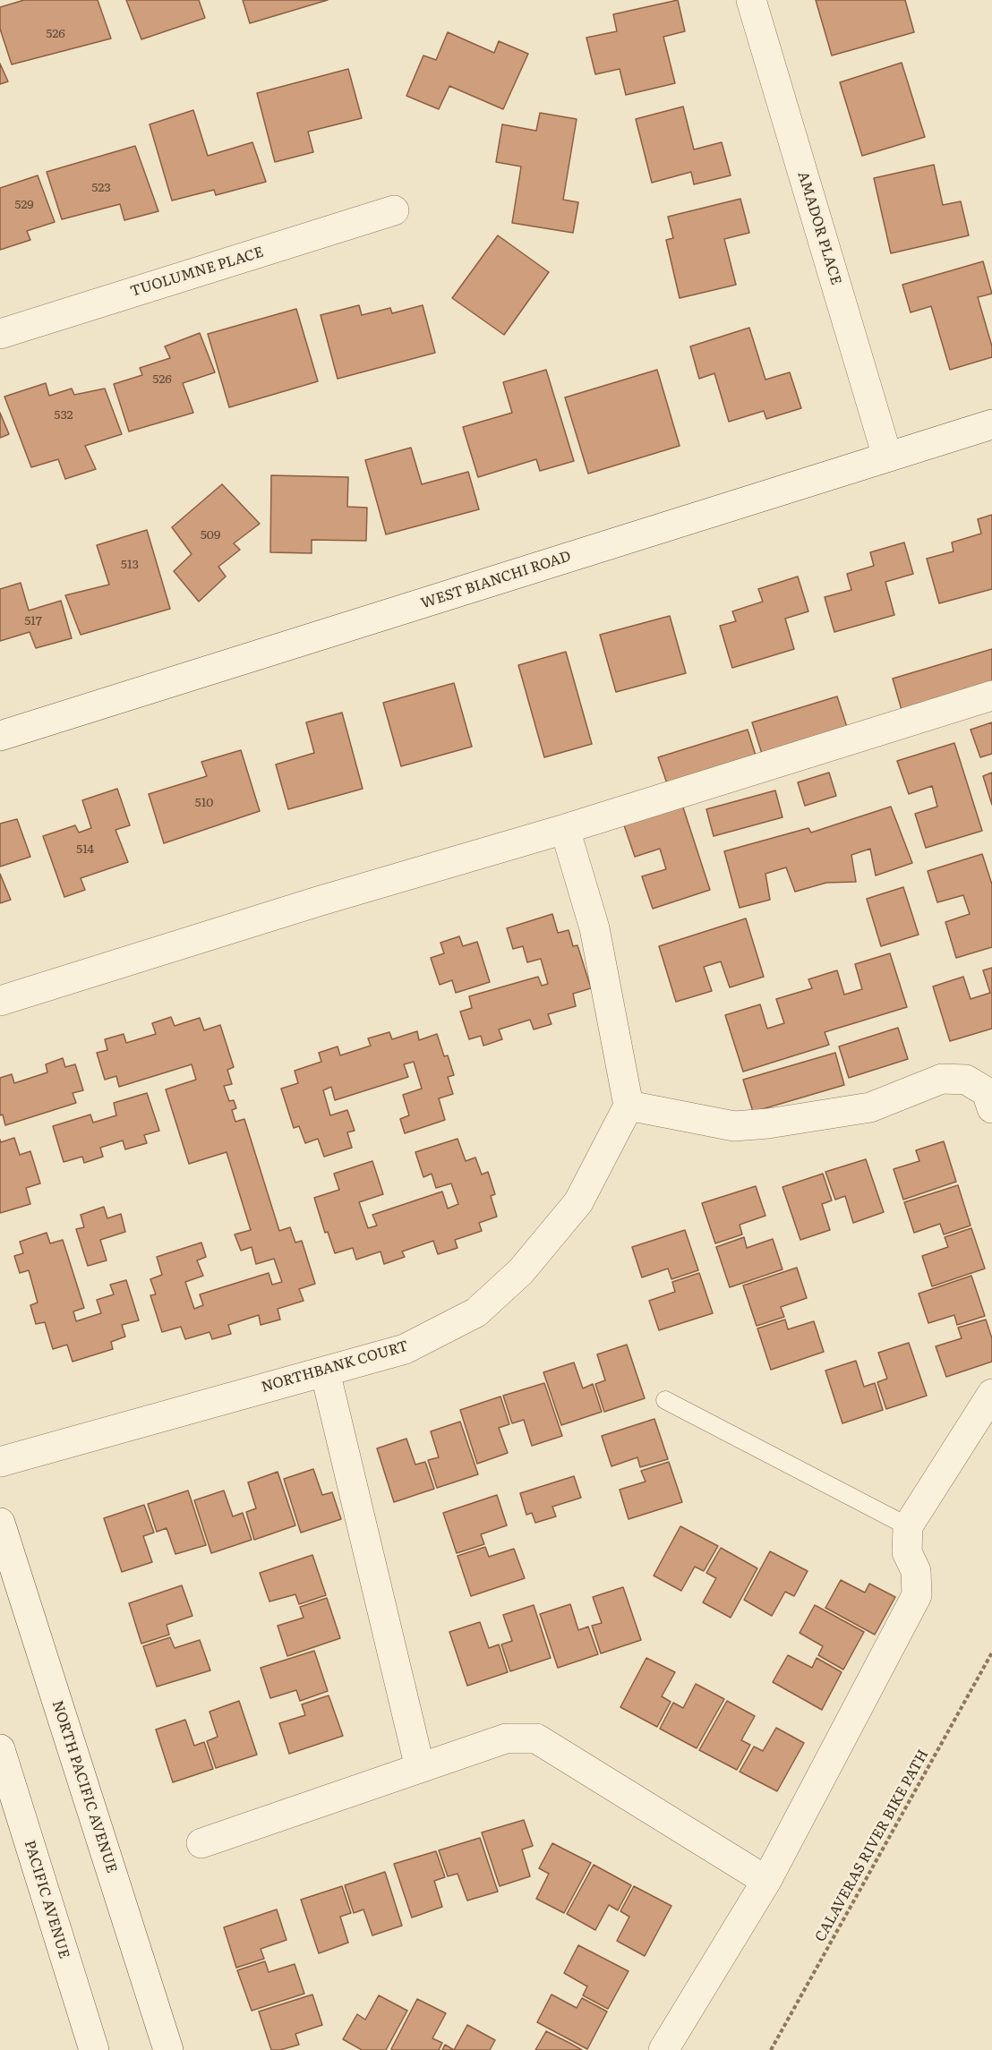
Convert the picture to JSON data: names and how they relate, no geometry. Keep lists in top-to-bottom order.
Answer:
{
  "streets": {
    "street": [
      "AMADOR PLACE",
      "TUOLUMNE PLACE",
      "WEST BIANCHI ROAD",
      "NORTHBANK COURT",
      "NORTH PACIFIC AVENUE",
      "PACIFIC AVENUE"
    ],
    "path": ["CALAVERAS RIVER BIKE PATH"]
  },
  "crossings": [
    ["AMADOR PLACE", "WEST BIANCHI ROAD"]
  ],
  "house_numbers": [
    "526",
    "523",
    "529",
    "526",
    "532",
    "509",
    "513",
    "517",
    "510",
    "514"
  ]
}
